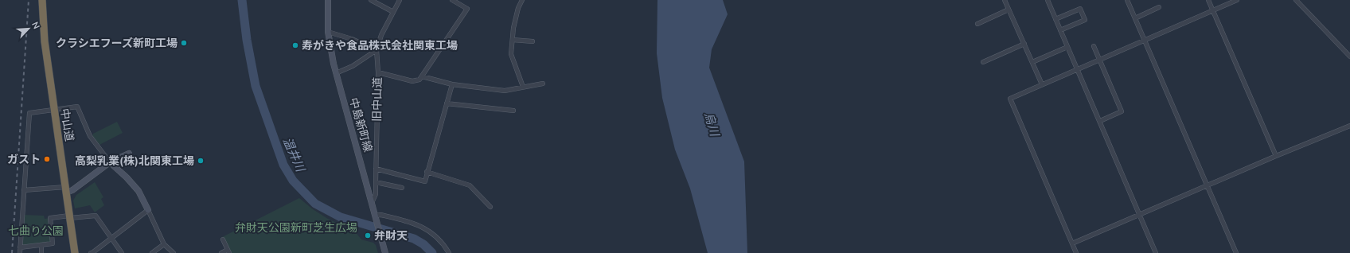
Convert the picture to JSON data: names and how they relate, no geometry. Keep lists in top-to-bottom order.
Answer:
{
  "streets": {
    "highway": ["中山道"],
    "main road": ["中島新町線"],
    "street": ["旧中山道"]
  },
  "crossings": [
    ["旧中山道", "中島新町線"]
  ],
  "water": ["烏川", "温井川"],
  "parks": ["弁財天公園新町芝生広場", "七曲り公園"],
  "places": [
    "クラシエフーズ新町工場",
    "寿がきや食品株式会社関東工場",
    "ガスト",
    "高梨乳業(株)北関東工場",
    "弁財天"
  ],
  "north": "top right"
}
